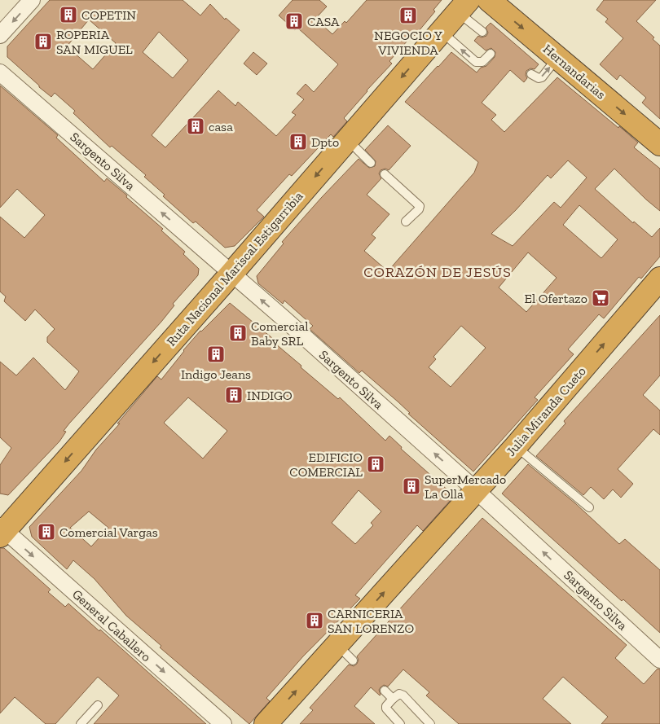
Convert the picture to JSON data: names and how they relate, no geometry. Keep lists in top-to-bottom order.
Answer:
{
  "streets": {
    "highway": ["Hernandarias", "Ruta Nacional Mariscal Estigarribia", "Julia Miranda Cueto"],
    "street": ["Sargento Silva", "General Caballero"]
  },
  "crossings": [
    ["Sargento Silva", "Ruta Nacional Mariscal Estigarribia"],
    ["Sargento Silva", "Julia Miranda Cueto"],
    ["Ruta Nacional Mariscal Estigarribia", "General Caballero"]
  ],
  "one_way": [
    "Hernandarias",
    "Sargento Silva",
    "Ruta Nacional Mariscal Estigarribia",
    "Julia Miranda Cueto",
    "General Caballero"
  ],
  "districts": ["CORAZÓN DE JESÚS"],
  "places": {
    "building": [
      "COPETIN",
      "NEGOCIO Y VIVIENDA",
      "CASA",
      "ROPERIA SAN MIGUEL",
      "casa",
      "Dpto",
      "Comercial Baby SRL",
      "Indigo Jeans",
      "INDIGO",
      "EDIFICIO COMERCIAL",
      "SuperMercado La Olla",
      "Comercial Vargas",
      "CARNICERIA SAN LORENZO"
    ],
    "supermarket": ["El Ofertazo"]
  }
}
